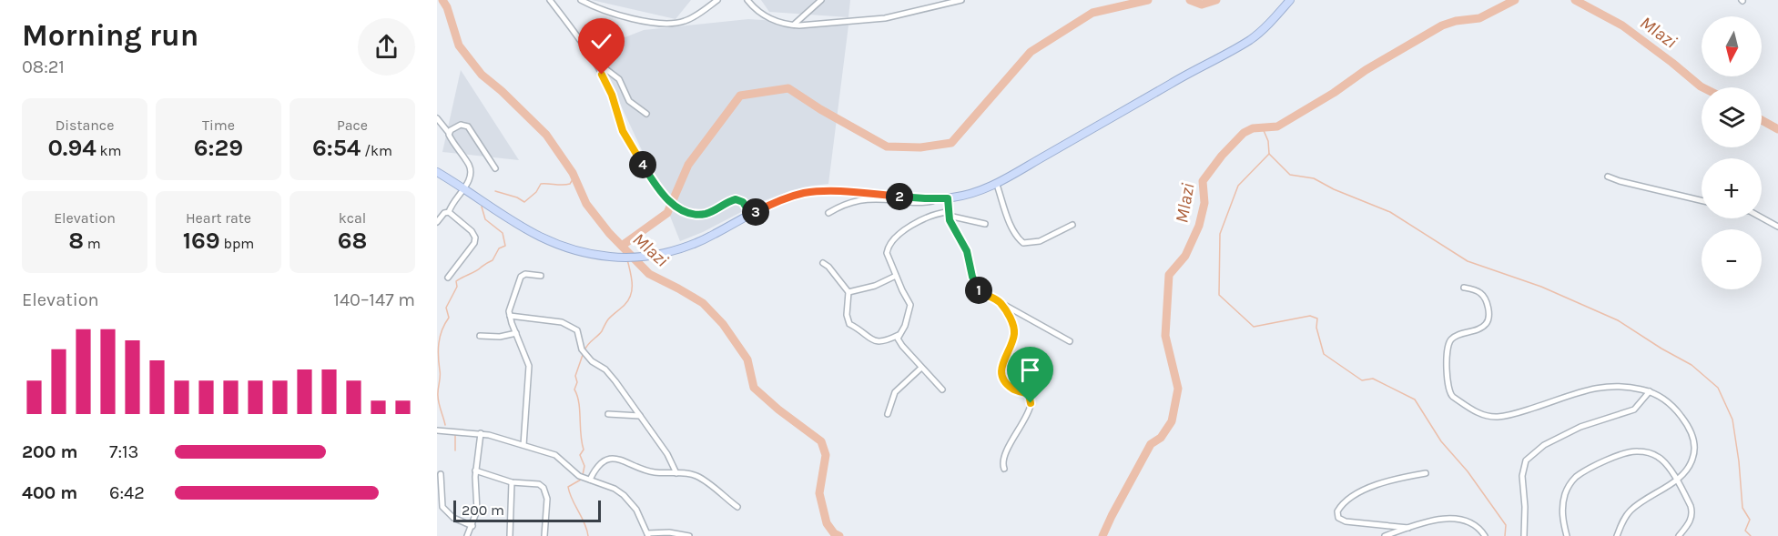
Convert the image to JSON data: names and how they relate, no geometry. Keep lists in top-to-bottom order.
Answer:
{
  "water": ["Mlazi"],
  "scale_bar": "200 m",
  "north": "bottom",
  "page": {
    "heading": ["Morning run", "08:21"],
    "map_buttons": ["+", "−"],
    "stats": [
      ["Distance", "0.94 km"],
      ["Time", "6:29"],
      ["Pace", "6:54 /km"],
      ["Elevation", "8 m"],
      ["Heart rate", "169 bpm"],
      ["kcal", "68"]
    ],
    "pins": [
      "4",
      "2",
      "3",
      "1"
    ],
    "chart": ["Elevation", "140–147 m"],
    "list": [
      {
        "name": "200 m",
        "note": "7:13"
      },
      {
        "name": "400 m",
        "note": "6:42"
      }
    ],
    "scale": "200 m"
  }
}
